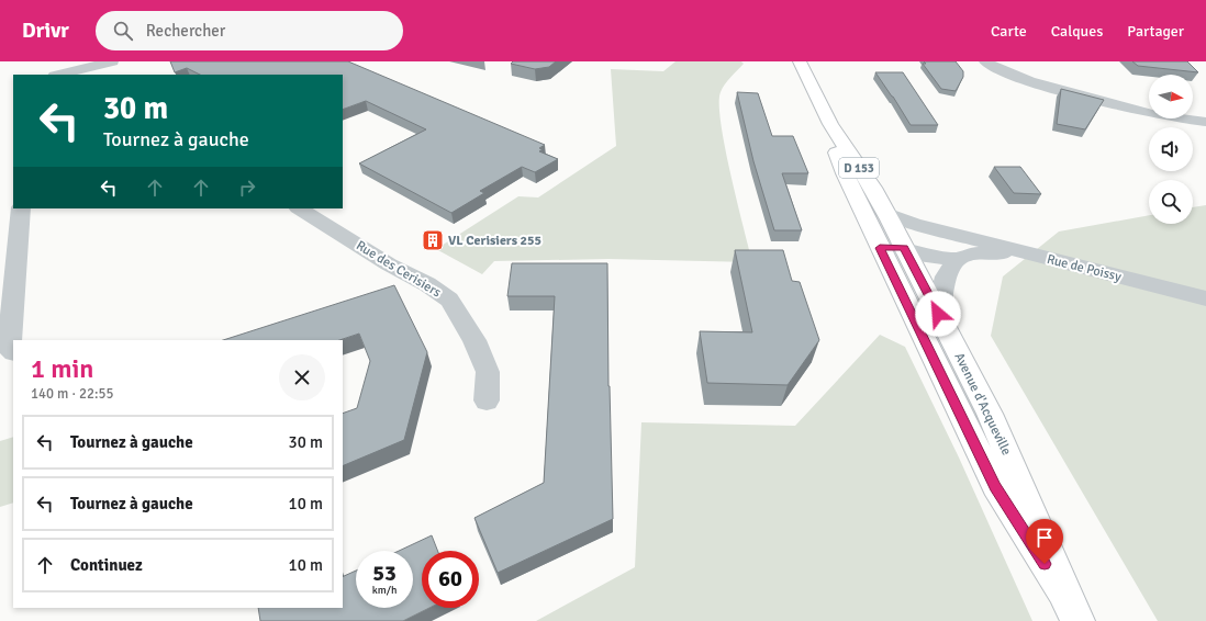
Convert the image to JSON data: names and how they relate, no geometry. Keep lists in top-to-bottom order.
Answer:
{
  "streets": {
    "main road": ["D 153", "Avenue d'Acqueville"],
    "street": ["Rue de Poissy", "Rue des Cerisiers"]
  },
  "crossings": [
    ["D 153", "Avenue d'Acqueville"],
    ["Rue de Poissy", "Avenue d'Acqueville"]
  ],
  "places": {
    "building": ["VL Cerisiers 255"]
  },
  "north": "right",
  "page": {
    "header": "Drivr",
    "search": "Rechercher",
    "nav": ["Carte", "Calques", "Partager"],
    "turn": ["30 m", "Tournez à gauche"],
    "heading": ["1 min", "140 m · 22:55"],
    "list": [
      {
        "name": "Tournez à gauche",
        "value": "30 m"
      },
      {
        "name": "Tournez à gauche",
        "value": "10 m"
      },
      {
        "name": "Continuez",
        "value": "10 m"
      }
    ],
    "speed": "53 km/h",
    "limit": "60"
  }
}
